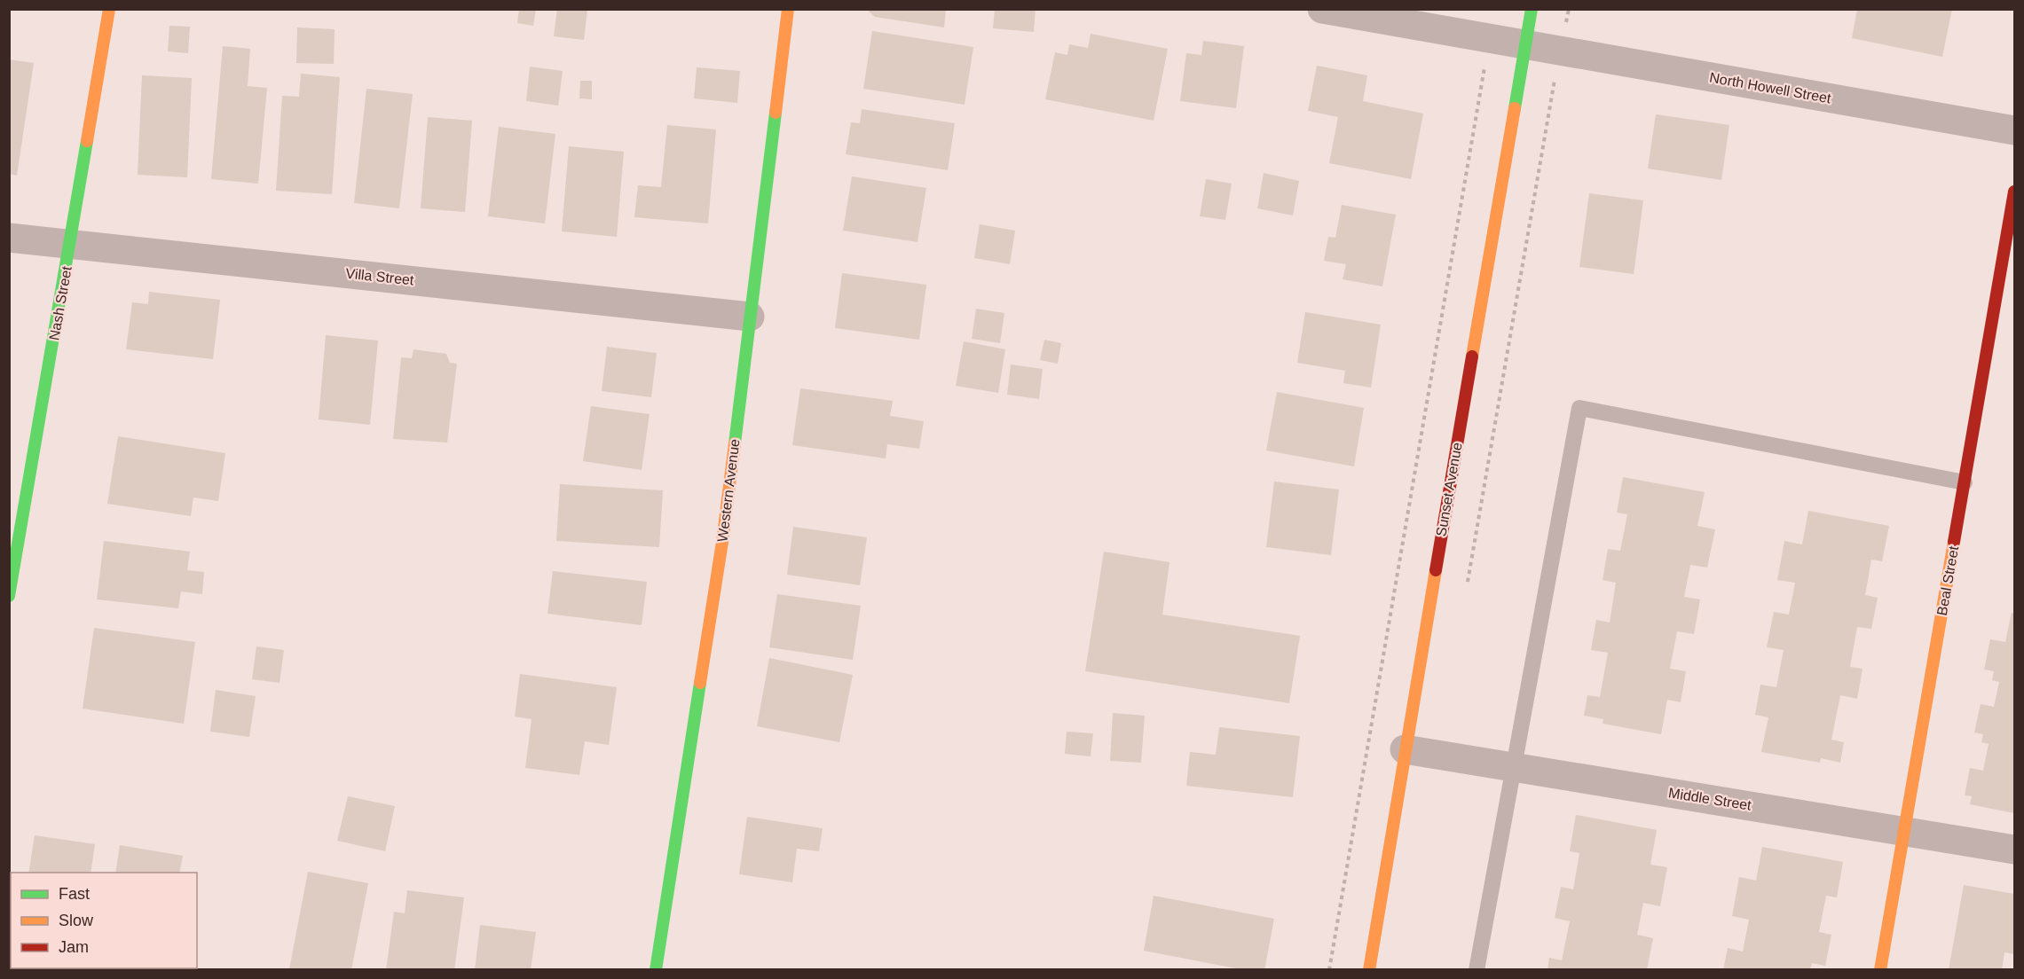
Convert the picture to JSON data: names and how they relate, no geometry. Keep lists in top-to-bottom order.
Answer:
{
  "streets": {
    "street": [
      "North Howell Street",
      "Villa Street",
      "Nash Street",
      "Sunset Avenue",
      "Western Avenue",
      "Beal Street",
      "Middle Street"
    ]
  },
  "crossings": [
    ["North Howell Street", "Sunset Avenue"],
    ["Villa Street", "Nash Street"],
    ["Villa Street", "Western Avenue"],
    ["Sunset Avenue", "Middle Street"],
    ["Beal Street", "Middle Street"]
  ],
  "legend": ["Fast", "Slow", "Jam"]
}
